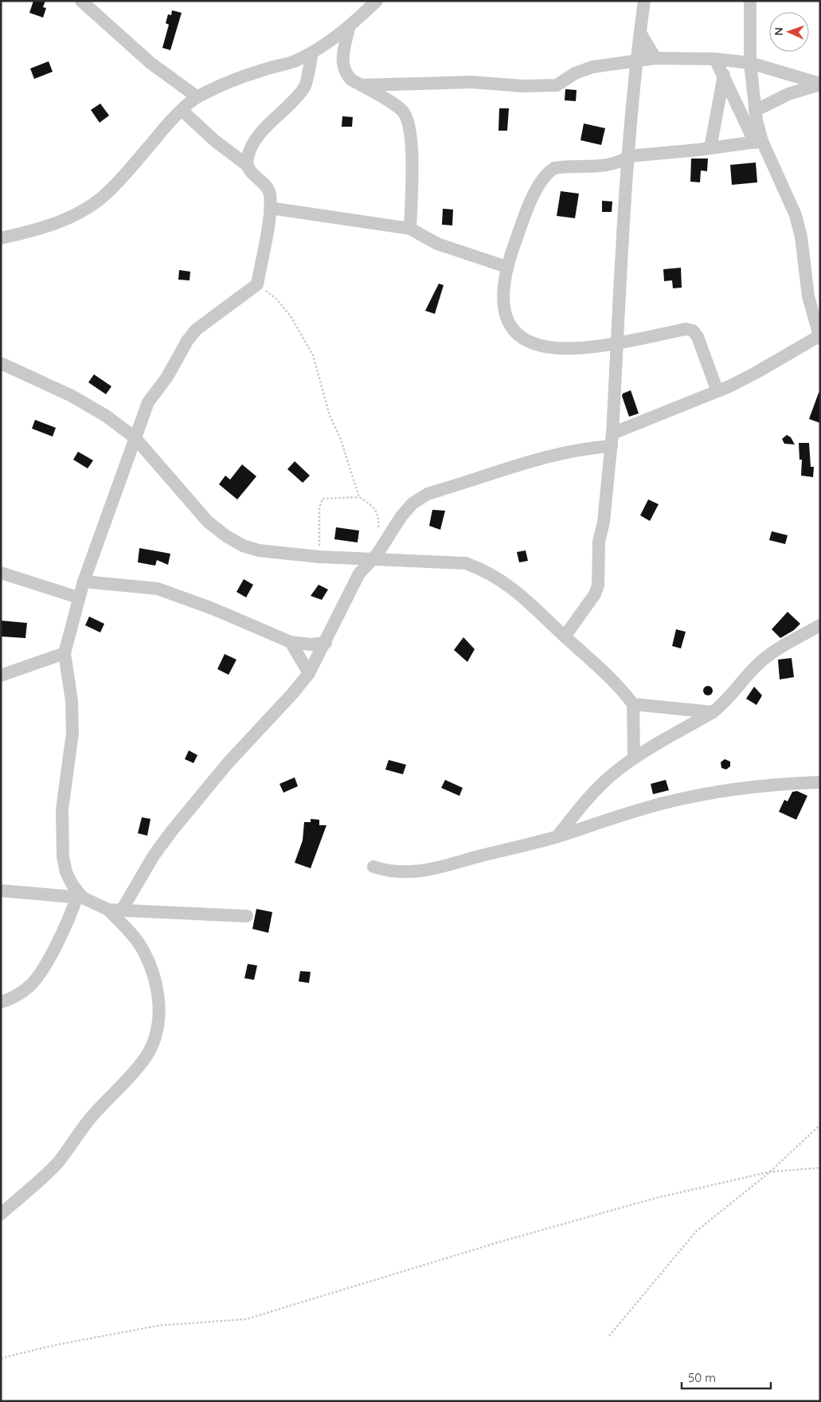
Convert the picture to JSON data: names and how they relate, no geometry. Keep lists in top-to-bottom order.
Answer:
{
  "scale_bar": "50 m",
  "north": "left"
}
